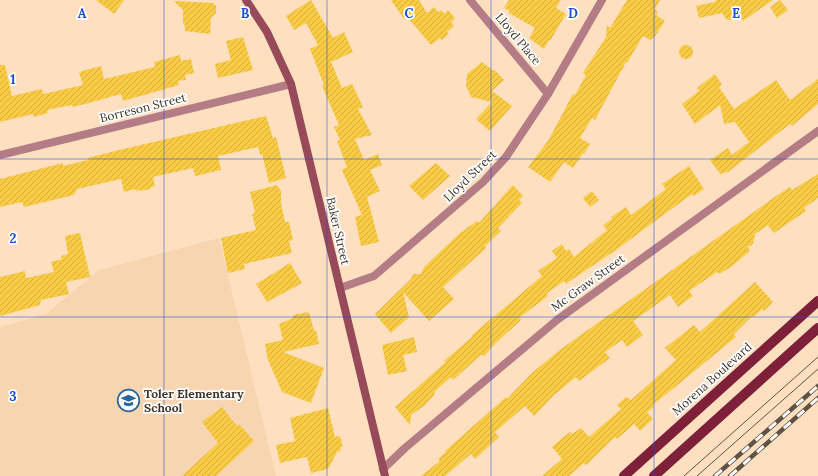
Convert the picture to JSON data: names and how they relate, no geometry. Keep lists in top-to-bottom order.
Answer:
{
  "streets": {
    "main road": ["Morena Boulevard"],
    "street": [
      "Lloyd Place",
      "Borreson Street",
      "Lloyd Street",
      "Baker Street",
      "Mc Graw Street"
    ]
  },
  "crossings": [
    ["Lloyd Place", "Lloyd Street"],
    ["Borreson Street", "Baker Street"],
    ["Lloyd Street", "Baker Street"],
    ["Baker Street", "Mc Graw Street"]
  ],
  "places": {
    "school or university": ["Toler Elementary School"]
  },
  "grid": {
    "columns": [
      "A",
      "B",
      "C",
      "D",
      "E"
    ],
    "rows": ["1", "2", "3"]
  }
}
